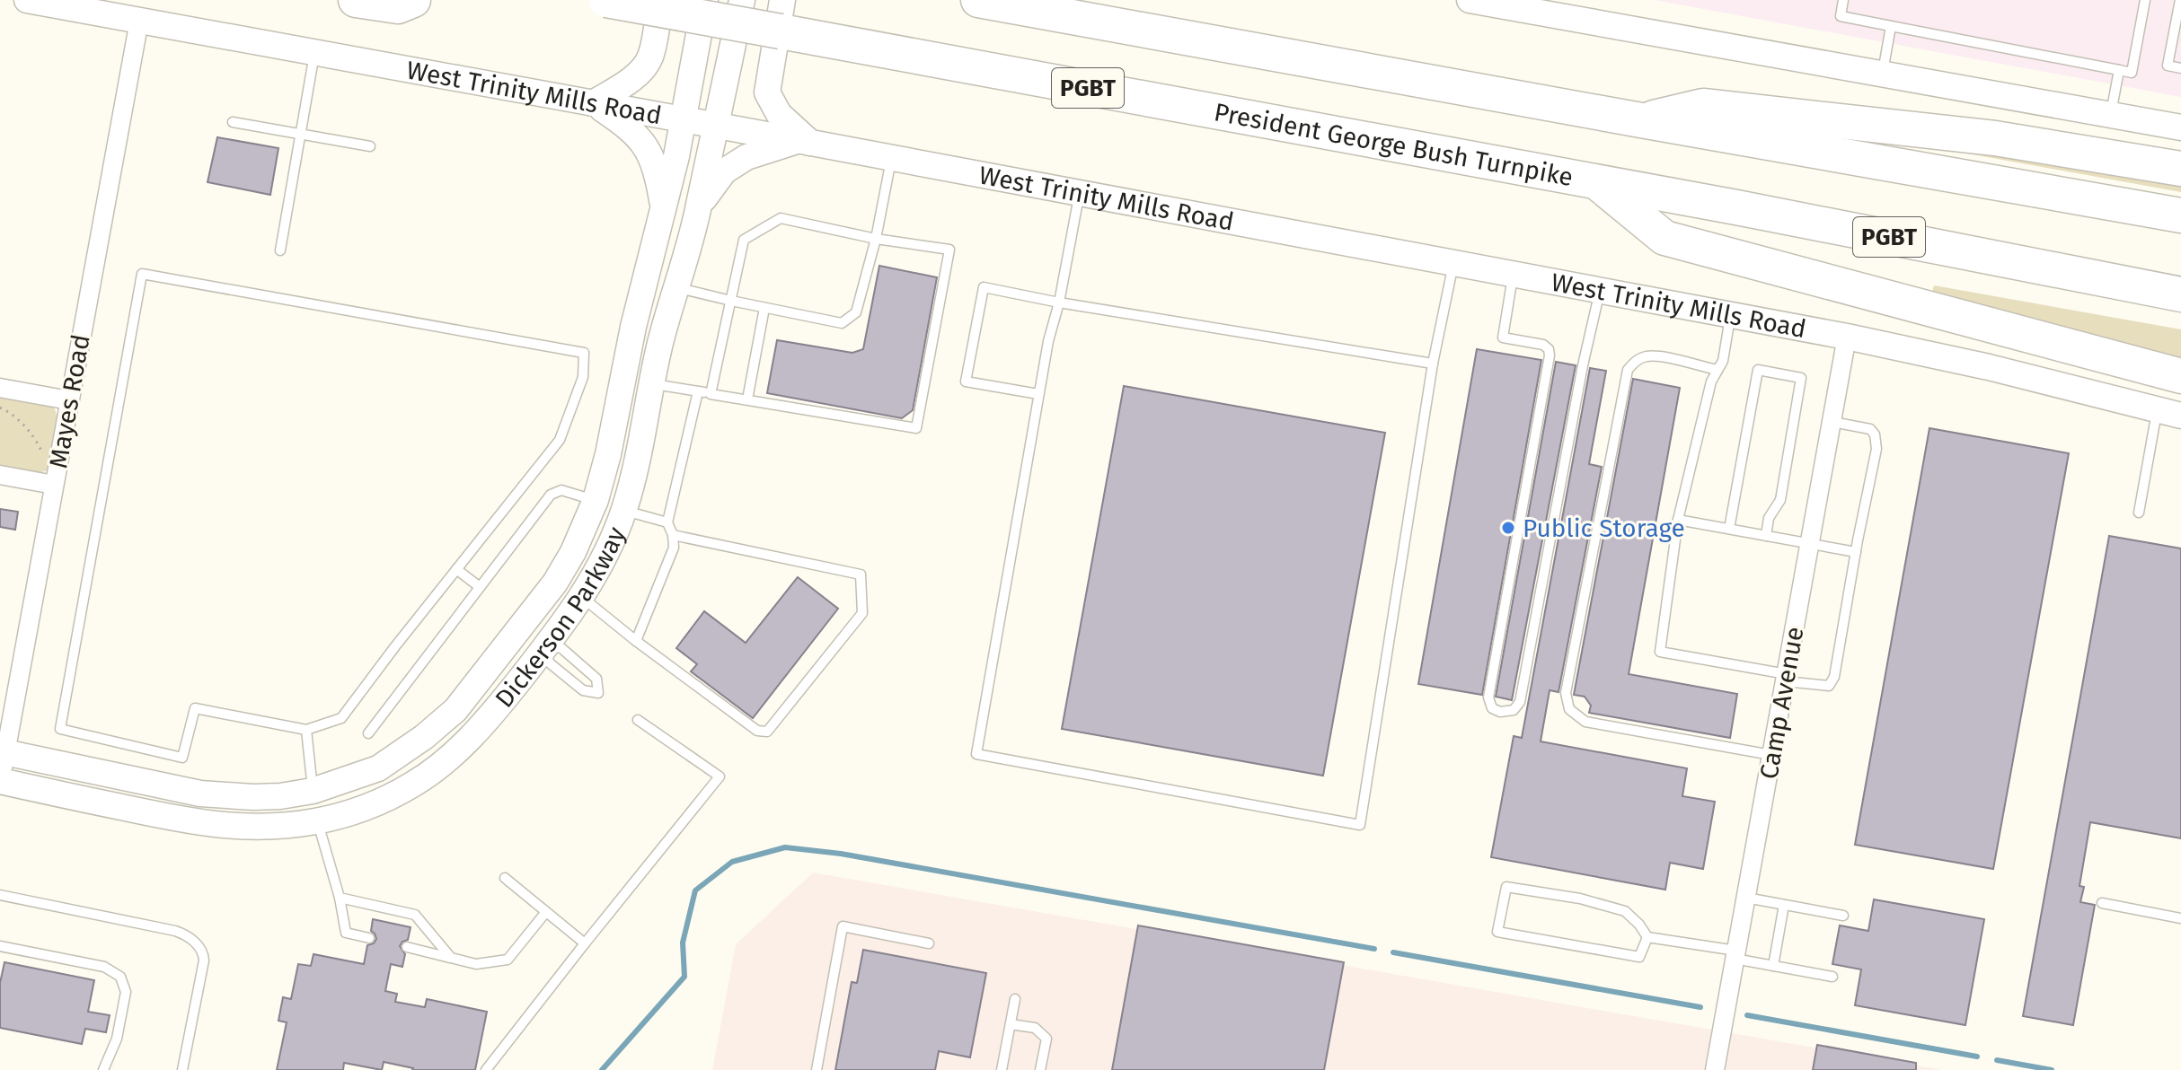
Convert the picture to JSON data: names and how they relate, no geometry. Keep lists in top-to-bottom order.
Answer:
{
  "streets": {
    "highway": ["PGBT", "President George Bush Turnpike"],
    "main road": ["West Trinity Mills Road", "Dickerson Parkway"],
    "street": ["Mayes Road", "Camp Avenue"]
  },
  "crossings": [
    ["West Trinity Mills Road", "Mayes Road"],
    ["West Trinity Mills Road", "Dickerson Parkway"],
    ["West Trinity Mills Road", "Camp Avenue"],
    ["Mayes Road", "Dickerson Parkway"]
  ],
  "places": ["Public Storage"]
}
